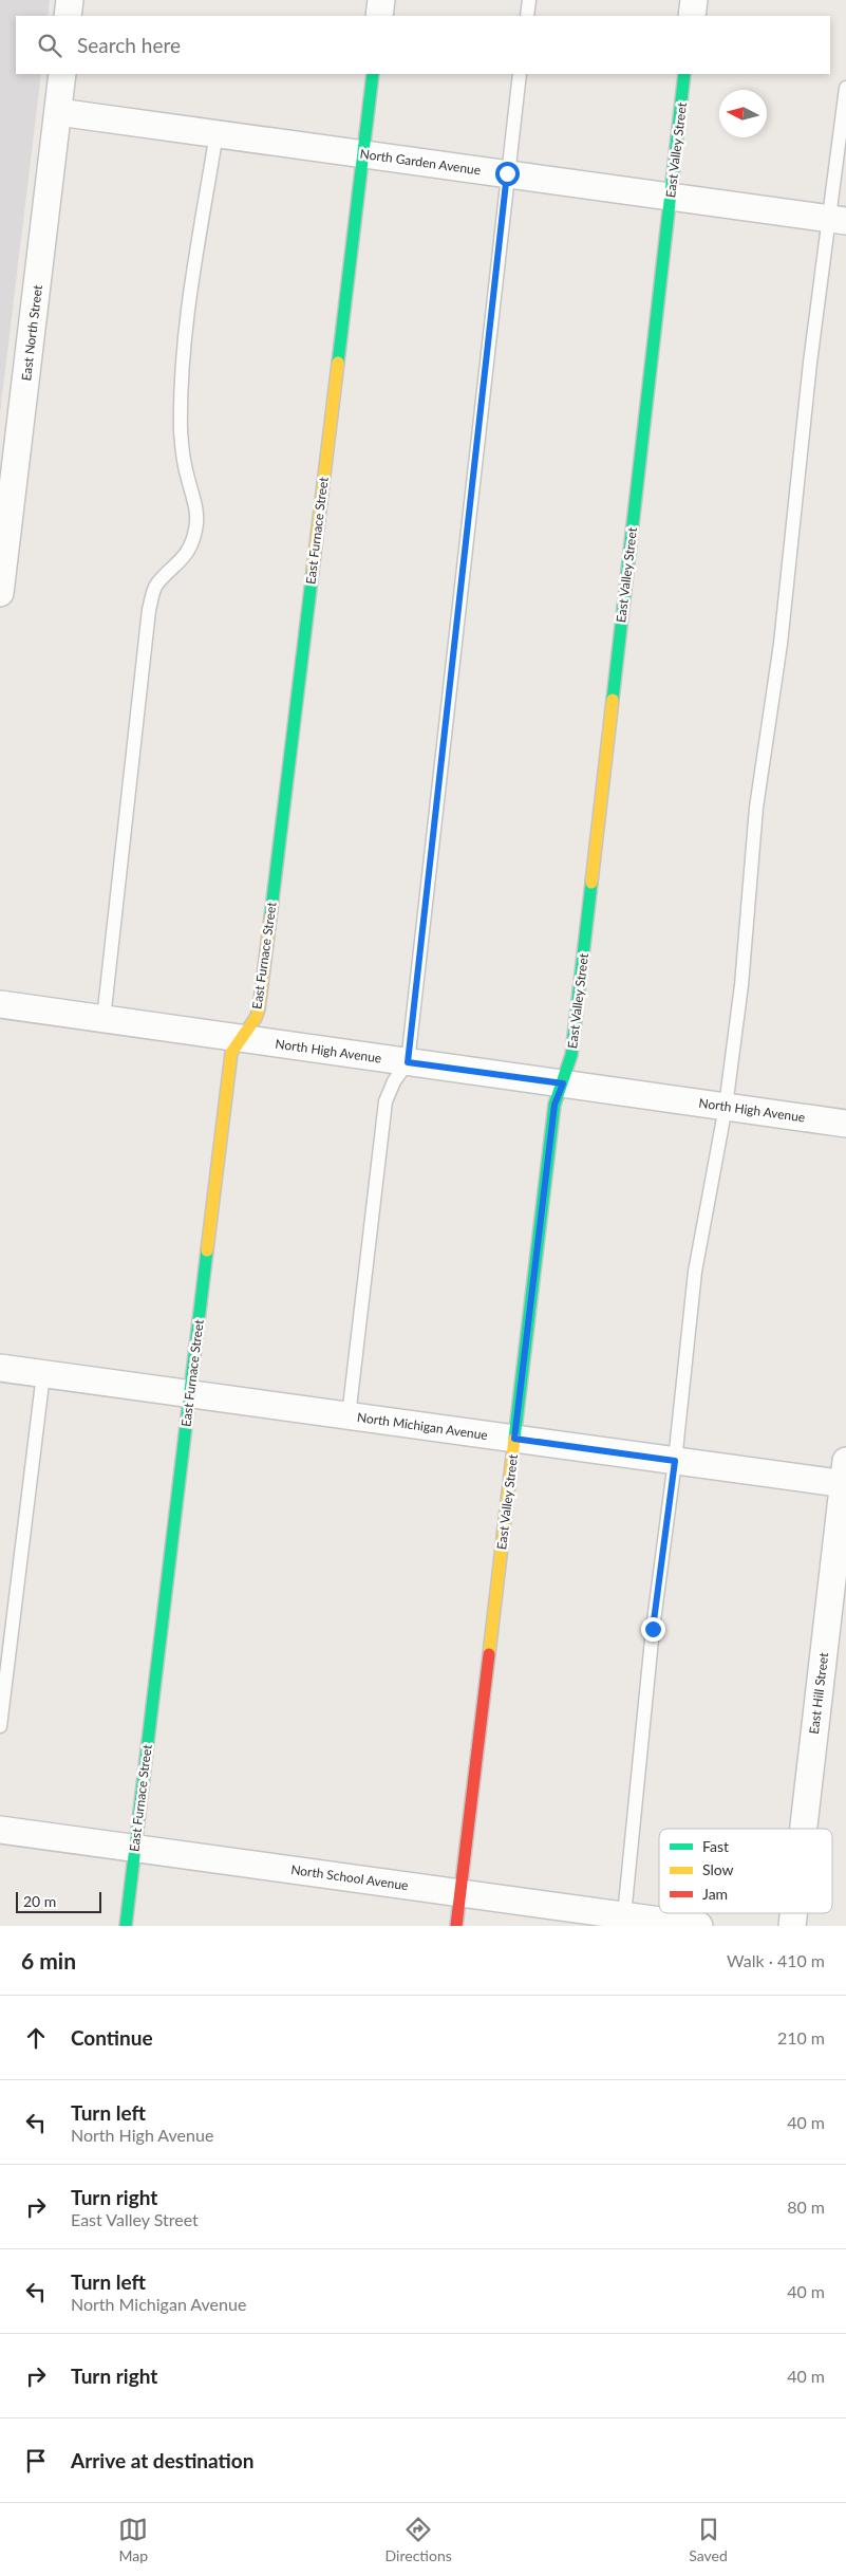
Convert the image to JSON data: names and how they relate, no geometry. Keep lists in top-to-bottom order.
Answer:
{
  "streets": {
    "street": [
      "East Valley Street",
      "North Garden Avenue",
      "East North Street",
      "East Furnace Street",
      "North High Avenue",
      "North Michigan Avenue",
      "East Hill Street",
      "North School Avenue"
    ]
  },
  "crossings": [
    ["East Valley Street", "North Garden Avenue"],
    ["East Valley Street", "North High Avenue"],
    ["East Valley Street", "North Michigan Avenue"],
    ["East Valley Street", "North School Avenue"],
    ["North Garden Avenue", "East North Street"],
    ["North Garden Avenue", "East Furnace Street"],
    ["East Furnace Street", "North High Avenue"],
    ["East Furnace Street", "North Michigan Avenue"],
    ["East Furnace Street", "North School Avenue"],
    ["North Michigan Avenue", "East Hill Street"]
  ],
  "legend": ["Fast", "Slow", "Jam"],
  "scale_bar": "20 m",
  "north": "left",
  "page": {
    "search": "Search here",
    "scale": "20 m",
    "heading": ["6 min", "Walk · 410 m"],
    "list": [
      ["Continue", "210 m"],
      ["Turn left", "North High Avenue", "40 m"],
      ["Turn right", "East Valley Street", "80 m"],
      ["Turn left", "North Michigan Avenue", "40 m"],
      ["Turn right", "40 m"],
      "Arrive at destination"
    ],
    "nav": ["Map", "Directions", "Saved"]
  }
}
